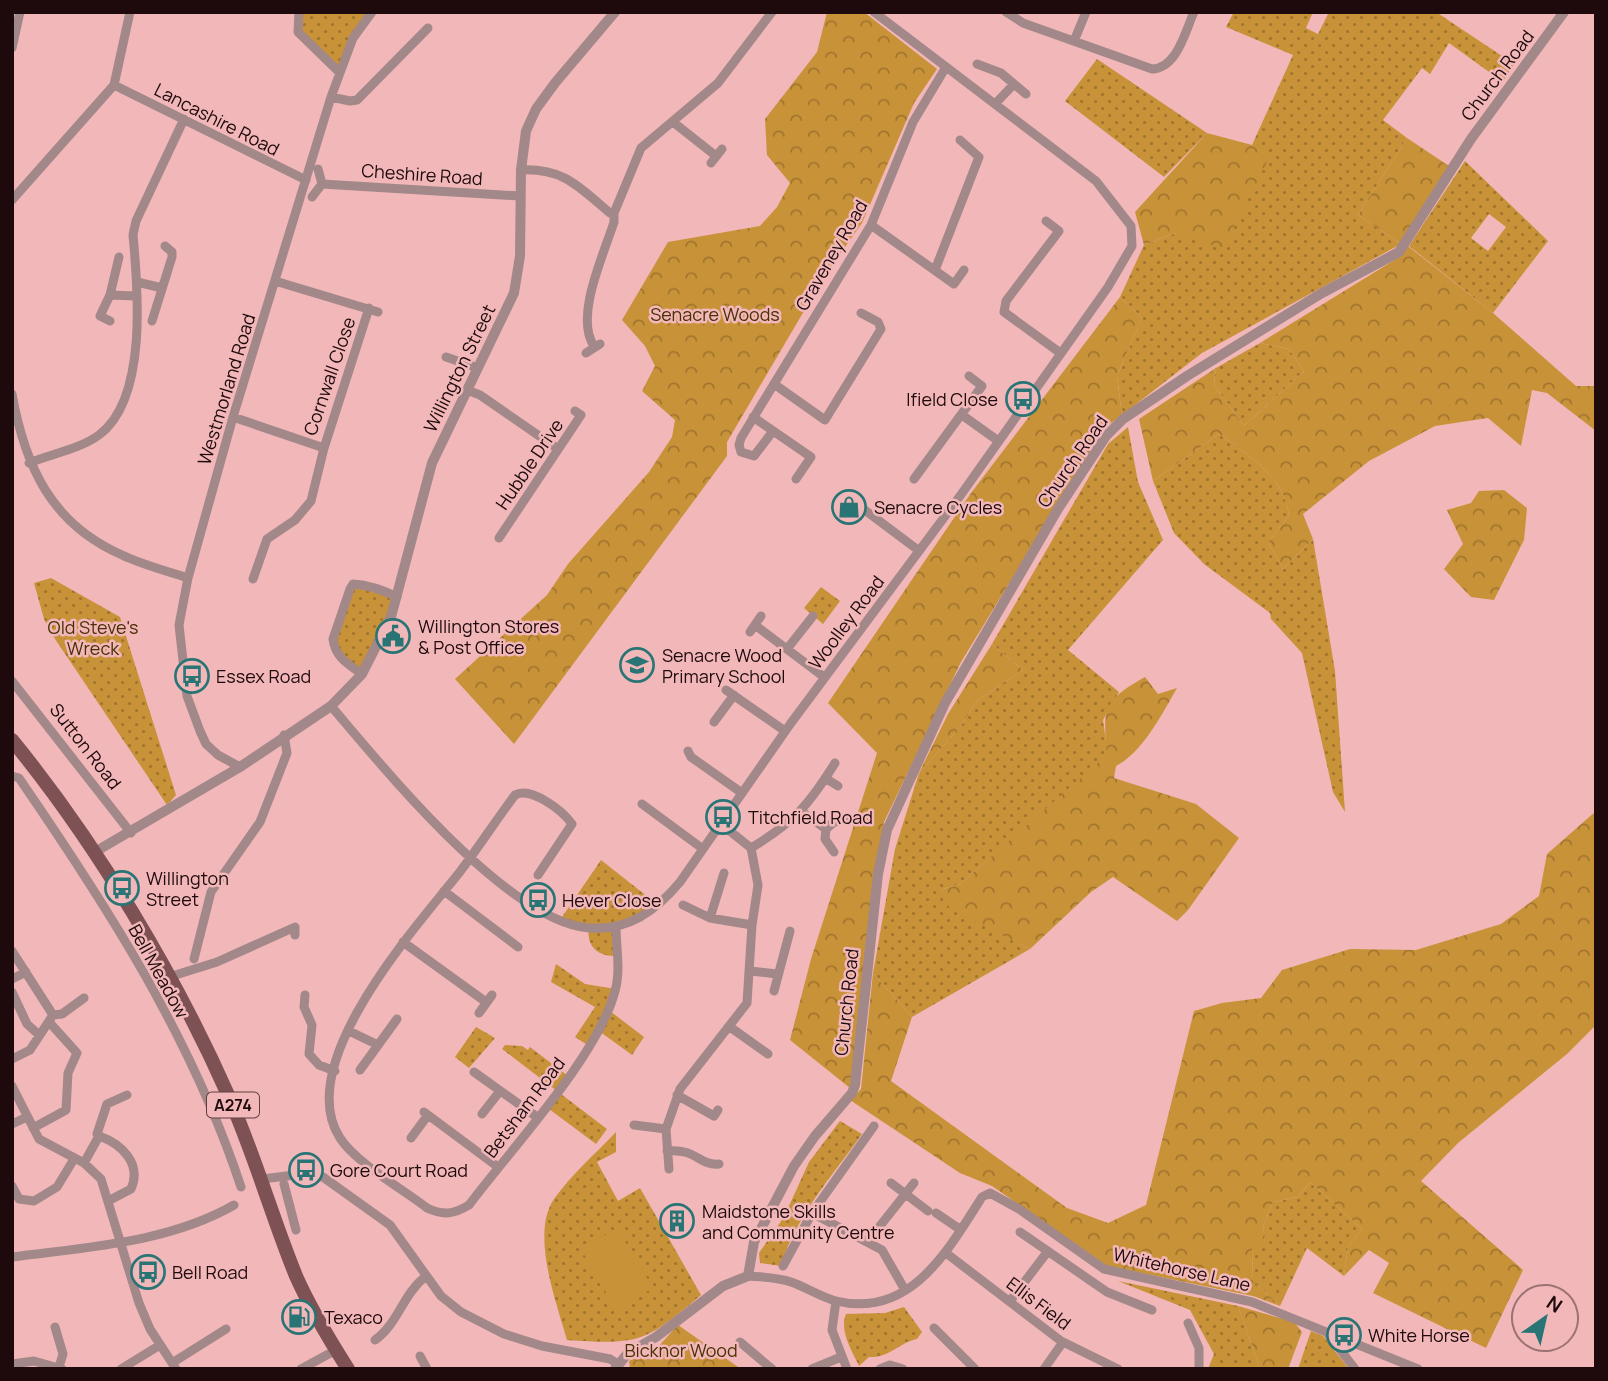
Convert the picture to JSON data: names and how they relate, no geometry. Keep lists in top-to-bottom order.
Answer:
{
  "streets": {
    "main road": ["A274"],
    "street": [
      "Church Road",
      "Lancashire Road",
      "Cheshire Road",
      "Graveney Road",
      "Willington Street",
      "Cornwall Close",
      "Westmorland Road",
      "Hubble Drive",
      "Woolley Road",
      "Sutton Road",
      "Bell Meadow",
      "Betsham Road",
      "Whitehorse Lane",
      "Ellis Field"
    ]
  },
  "crossings": [
    ["Lancashire Road", "Westmorland Road"],
    ["Cheshire Road", "Willington Street"],
    ["Graveney Road", "Woolley Road"],
    ["Willington Street", "Westmorland Road"],
    ["Willington Street", "Woolley Road"],
    ["Willington Street", "Sutton Road"],
    ["Willington Street", "A274"],
    ["Cornwall Close", "Westmorland Road"],
    ["Woolley Road", "Betsham Road"]
  ],
  "parks": ["Senacre Woods", "Old Steve's Wreck", "Bicknor Wood"],
  "places": {
    "bus stop": [
      "Ifield Close",
      "Essex Road",
      "Titchfield Road",
      "Willington Street",
      "Hever Close",
      "Gore Court Road",
      "Bell Road",
      "White Horse"
    ],
    "shop": ["Senacre Cycles"],
    "public building": ["Willington Stores & Post Office"],
    "school or university": ["Senacre Wood Primary School"],
    "building": ["Maidstone Skills and Community Centre"],
    "fuel station": ["Texaco"]
  },
  "north": "top right"
}
